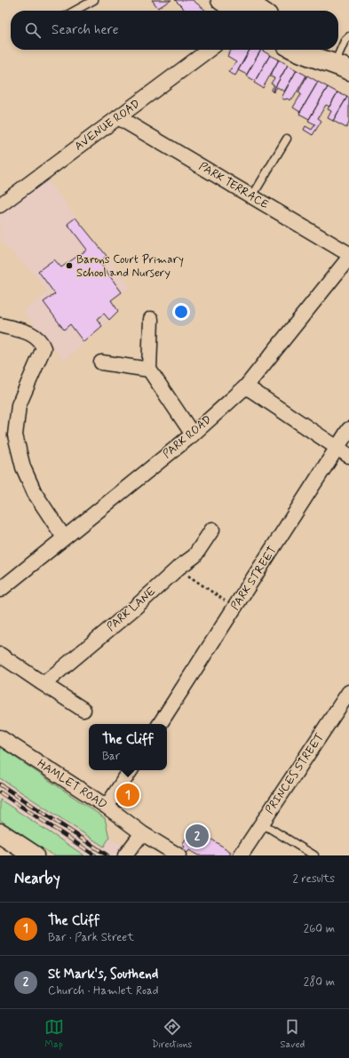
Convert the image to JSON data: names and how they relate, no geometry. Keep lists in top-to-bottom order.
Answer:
{
  "streets": {
    "street": [
      "AVENUE ROAD",
      "PARK TERRACE",
      "PARK ROAD",
      "PARK STREET",
      "PARK LANE",
      "PRINCES STREET",
      "HAMLET ROAD"
    ]
  },
  "crossings": [
    ["AVENUE ROAD", "PARK TERRACE"]
  ],
  "places": ["Barons Court Primary School and Nursery"],
  "page": {
    "search": "Search here",
    "popup": ["The Cliff", "Bar"],
    "pins": ["1", "2"],
    "heading": ["Nearby", "2 results"],
    "list": [
      {
        "mark": "1",
        "name": "The Cliff",
        "note": "Bar · Park Street",
        "value": "260 m"
      },
      {
        "mark": "2",
        "name": "St Mark's, Southend",
        "note": "Church · Hamlet Road",
        "value": "280 m"
      }
    ],
    "nav": ["Map", "Directions", "Saved"]
  }
}
